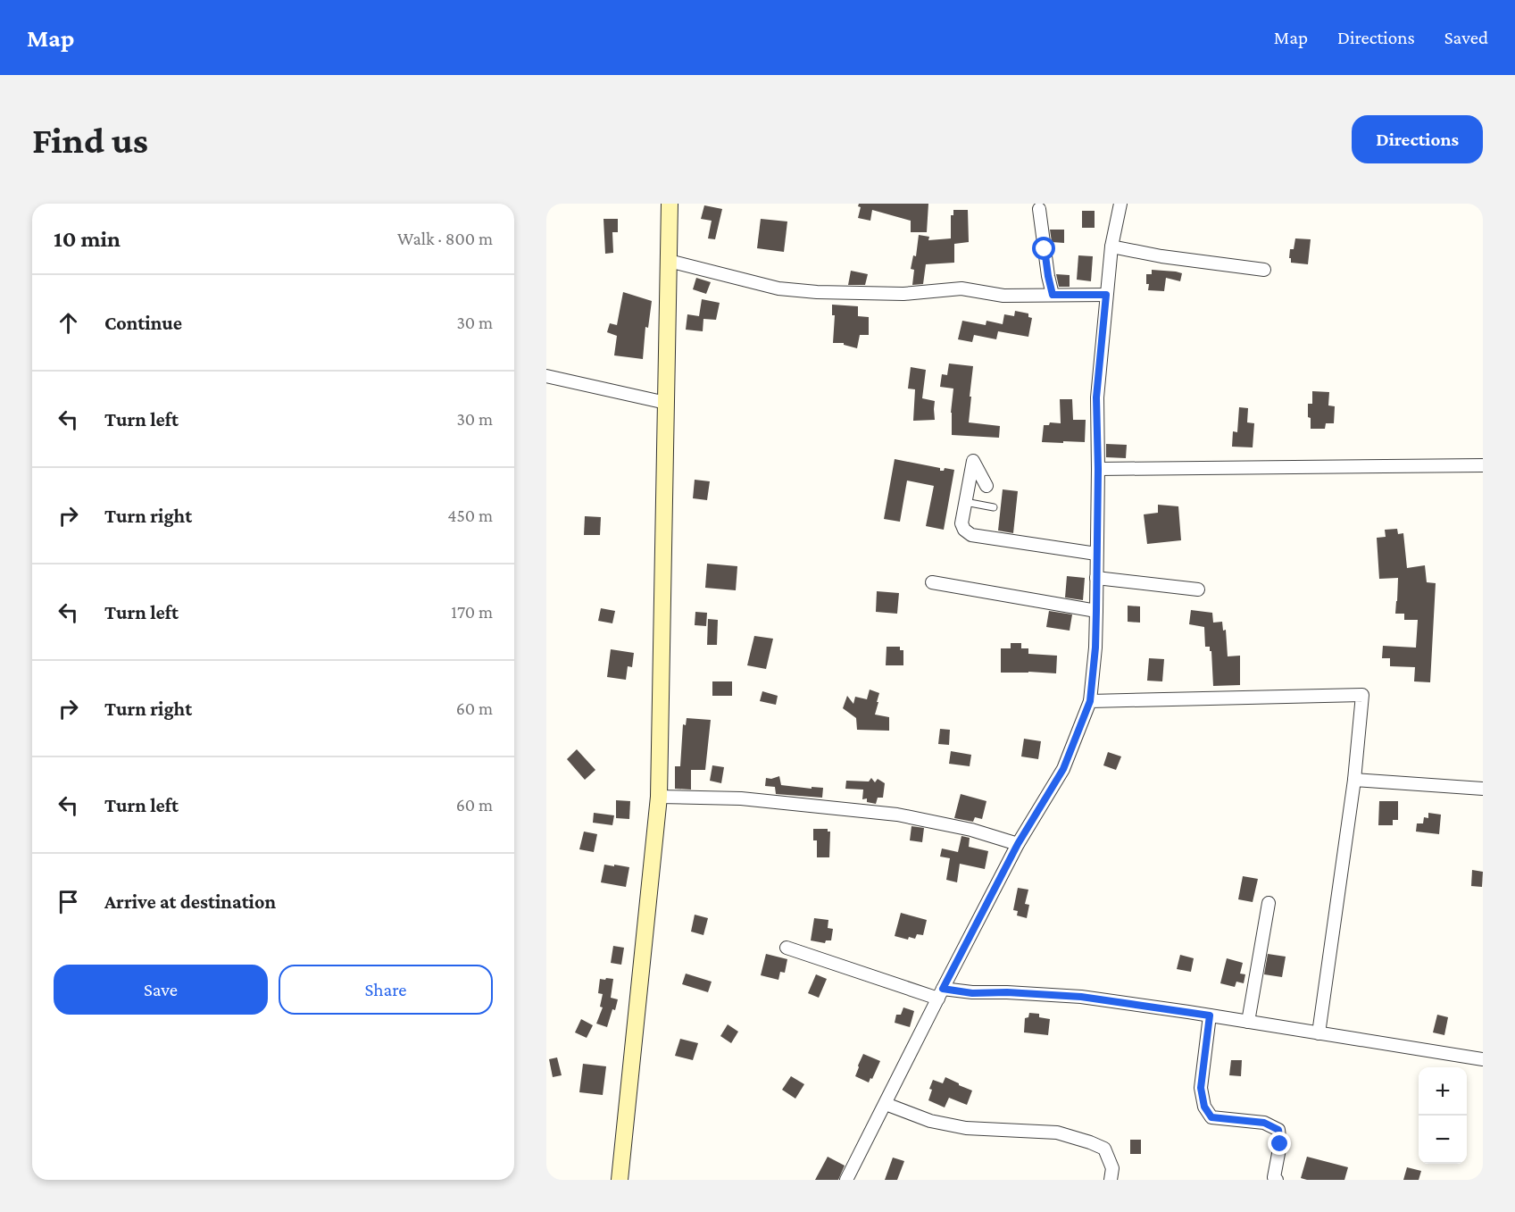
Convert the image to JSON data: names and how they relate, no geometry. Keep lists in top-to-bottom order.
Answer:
{
  "page": {
    "header": "Map",
    "nav": ["Map", "Directions", "Saved"],
    "buttons": [
      "Directions",
      ["Save", "Share"]
    ],
    "title": "Find us",
    "heading": ["10 min", "Walk · 800 m"],
    "list": [
      ["Continue", "30 m"],
      ["Turn left", "30 m"],
      ["Turn right", "450 m"],
      ["Turn left", "170 m"],
      ["Turn right", "60 m"],
      ["Turn left", "60 m"],
      "Arrive at destination"
    ],
    "map_buttons": ["+", "−"]
  }
}
